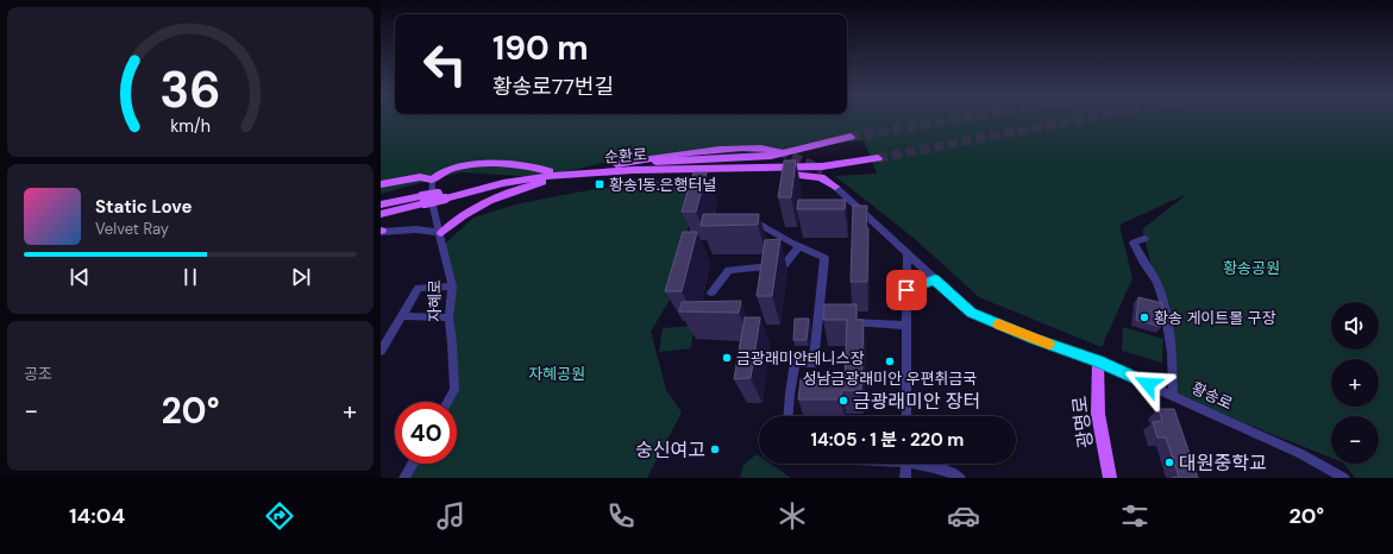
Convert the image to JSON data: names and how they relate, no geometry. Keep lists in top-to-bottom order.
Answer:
{
  "streets": {
    "main road": ["순환로", "광명로"],
    "street": ["자혜로", "황송로"]
  },
  "crossings": [
    ["황송로", "광명로"]
  ],
  "parks": ["황송공원", "자혜공원"],
  "places": {
    "transit": ["황송1동.은행터널"],
    "other": [
      "황송 게이트볼 구장",
      "금광래미안테니스장",
      "성남금광래미안 우편취금국",
      "금광래미안 장터",
      "숭신여고",
      "대원중학교"
    ]
  },
  "page": {
    "turn": ["190 m", "황송로77번길"],
    "song": ["Static Love", "Velvet Ray"],
    "map_buttons": ["+", "−"],
    "tile": "공조",
    "heat": ["−", "20°", "+"],
    "limit": "40",
    "trip": "14:05 · 1 분 · 220 m",
    "tabs": ["14:04", "20°"],
    "gauge": ["36", "km/h"]
  }
}
